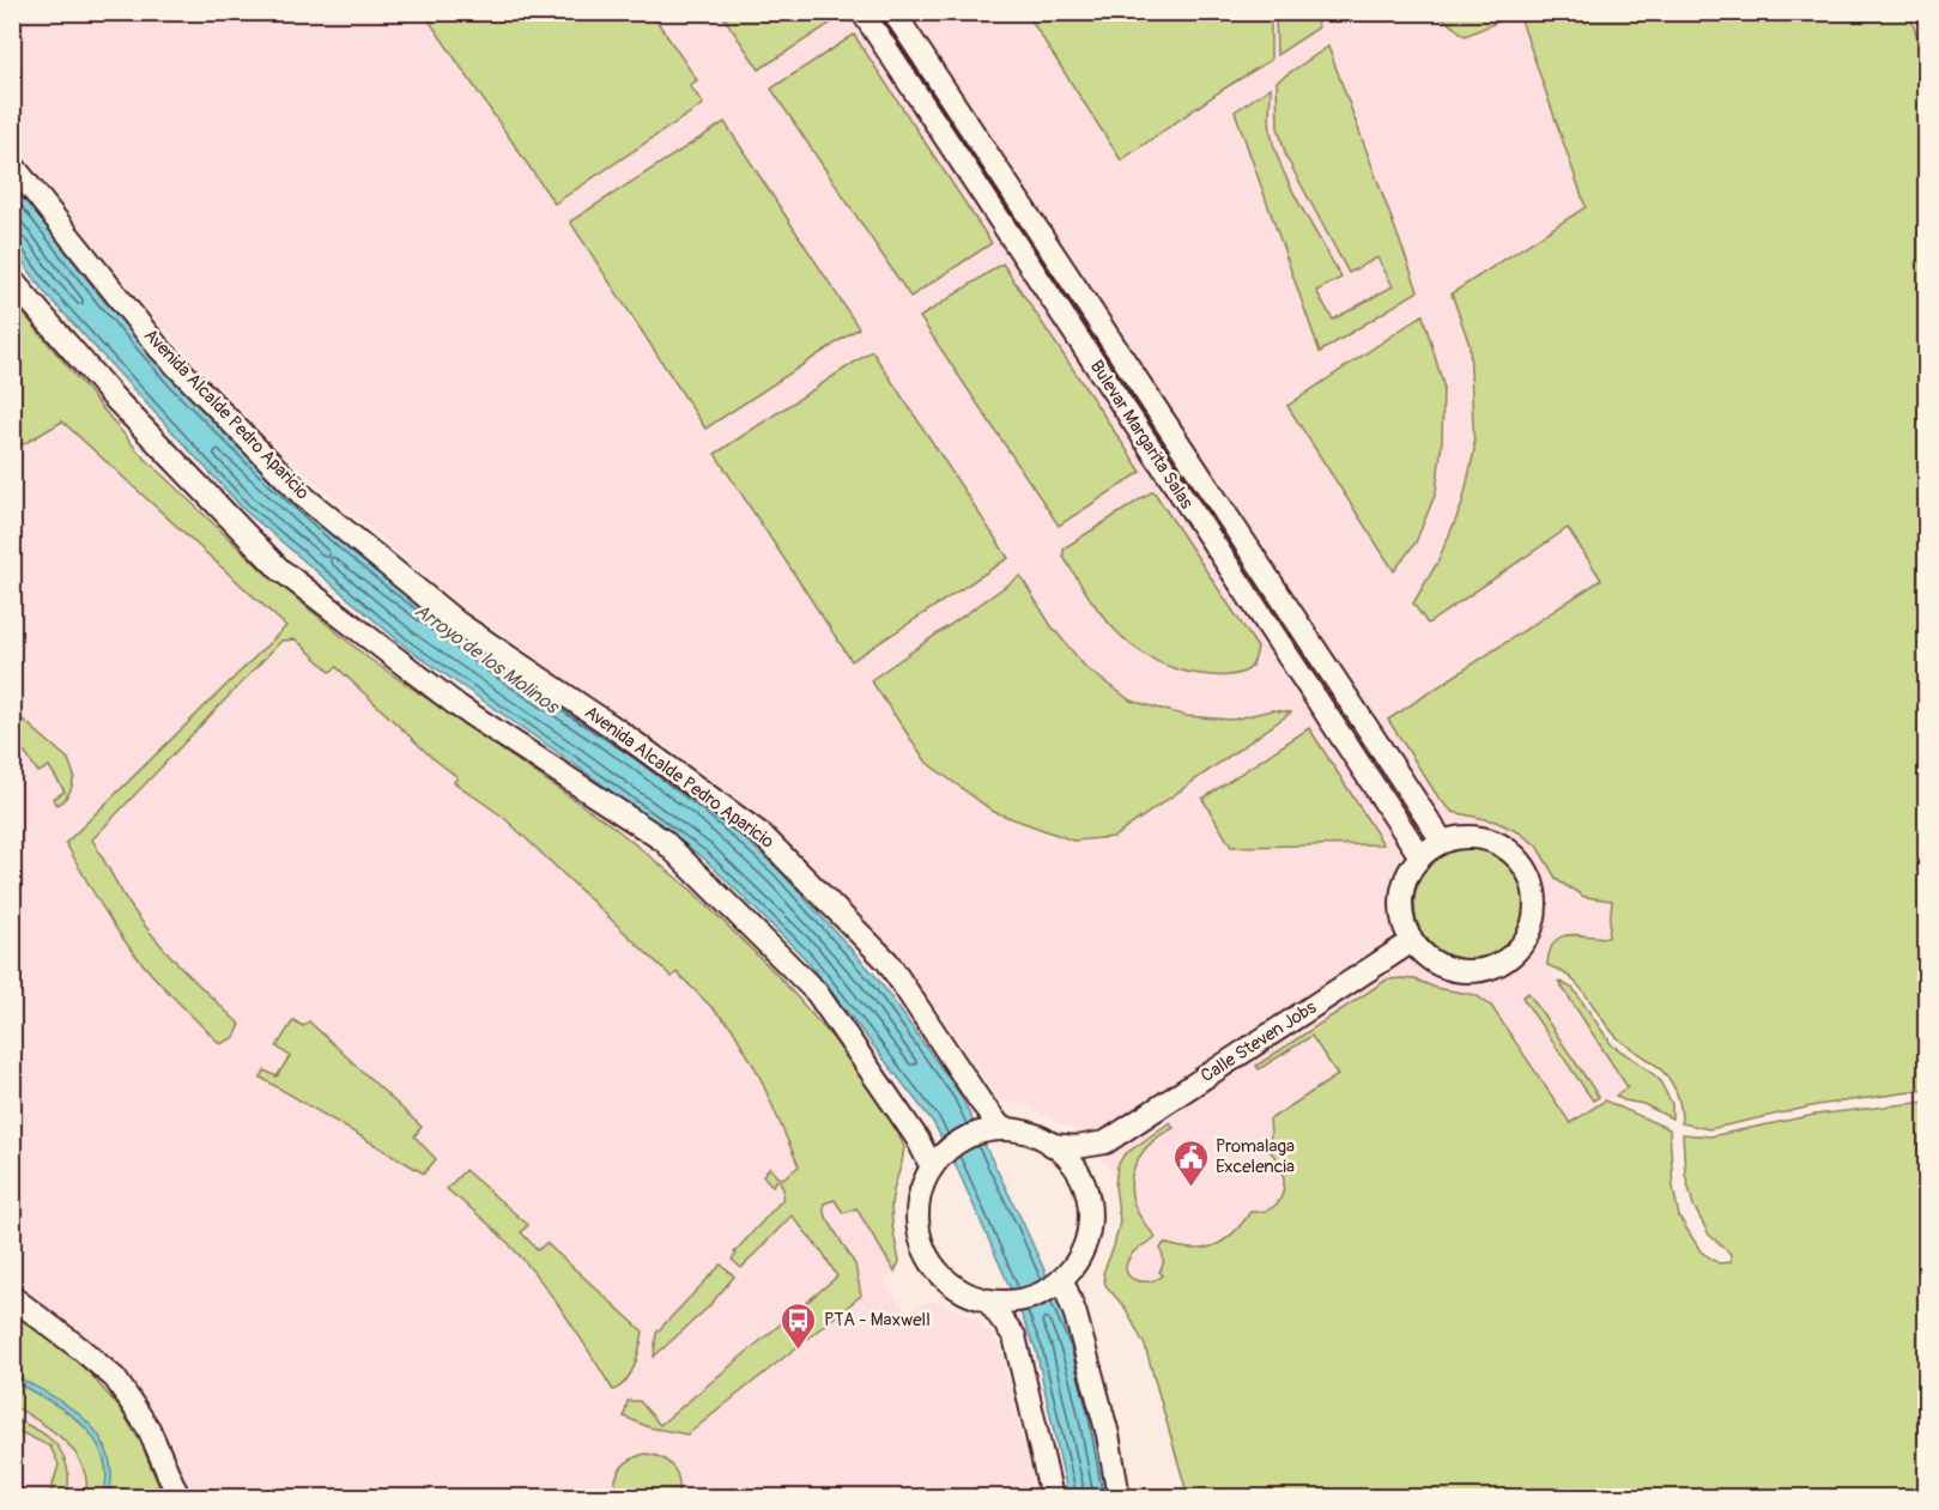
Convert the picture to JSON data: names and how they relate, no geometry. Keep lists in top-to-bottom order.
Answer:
{
  "streets": {
    "street": ["Avenida Alcalde Pedro Aparicio", "Bulevar Margarita Salas", "Calle Steven Jobs"]
  },
  "crossings": [
    ["Avenida Alcalde Pedro Aparicio", "Calle Steven Jobs"],
    ["Bulevar Margarita Salas", "Calle Steven Jobs"]
  ],
  "water": ["Arroyo de los Molinos"],
  "places": {
    "public building": ["Promalaga Excelencia"],
    "bus stop": ["PTA - Maxwell"]
  }
}
